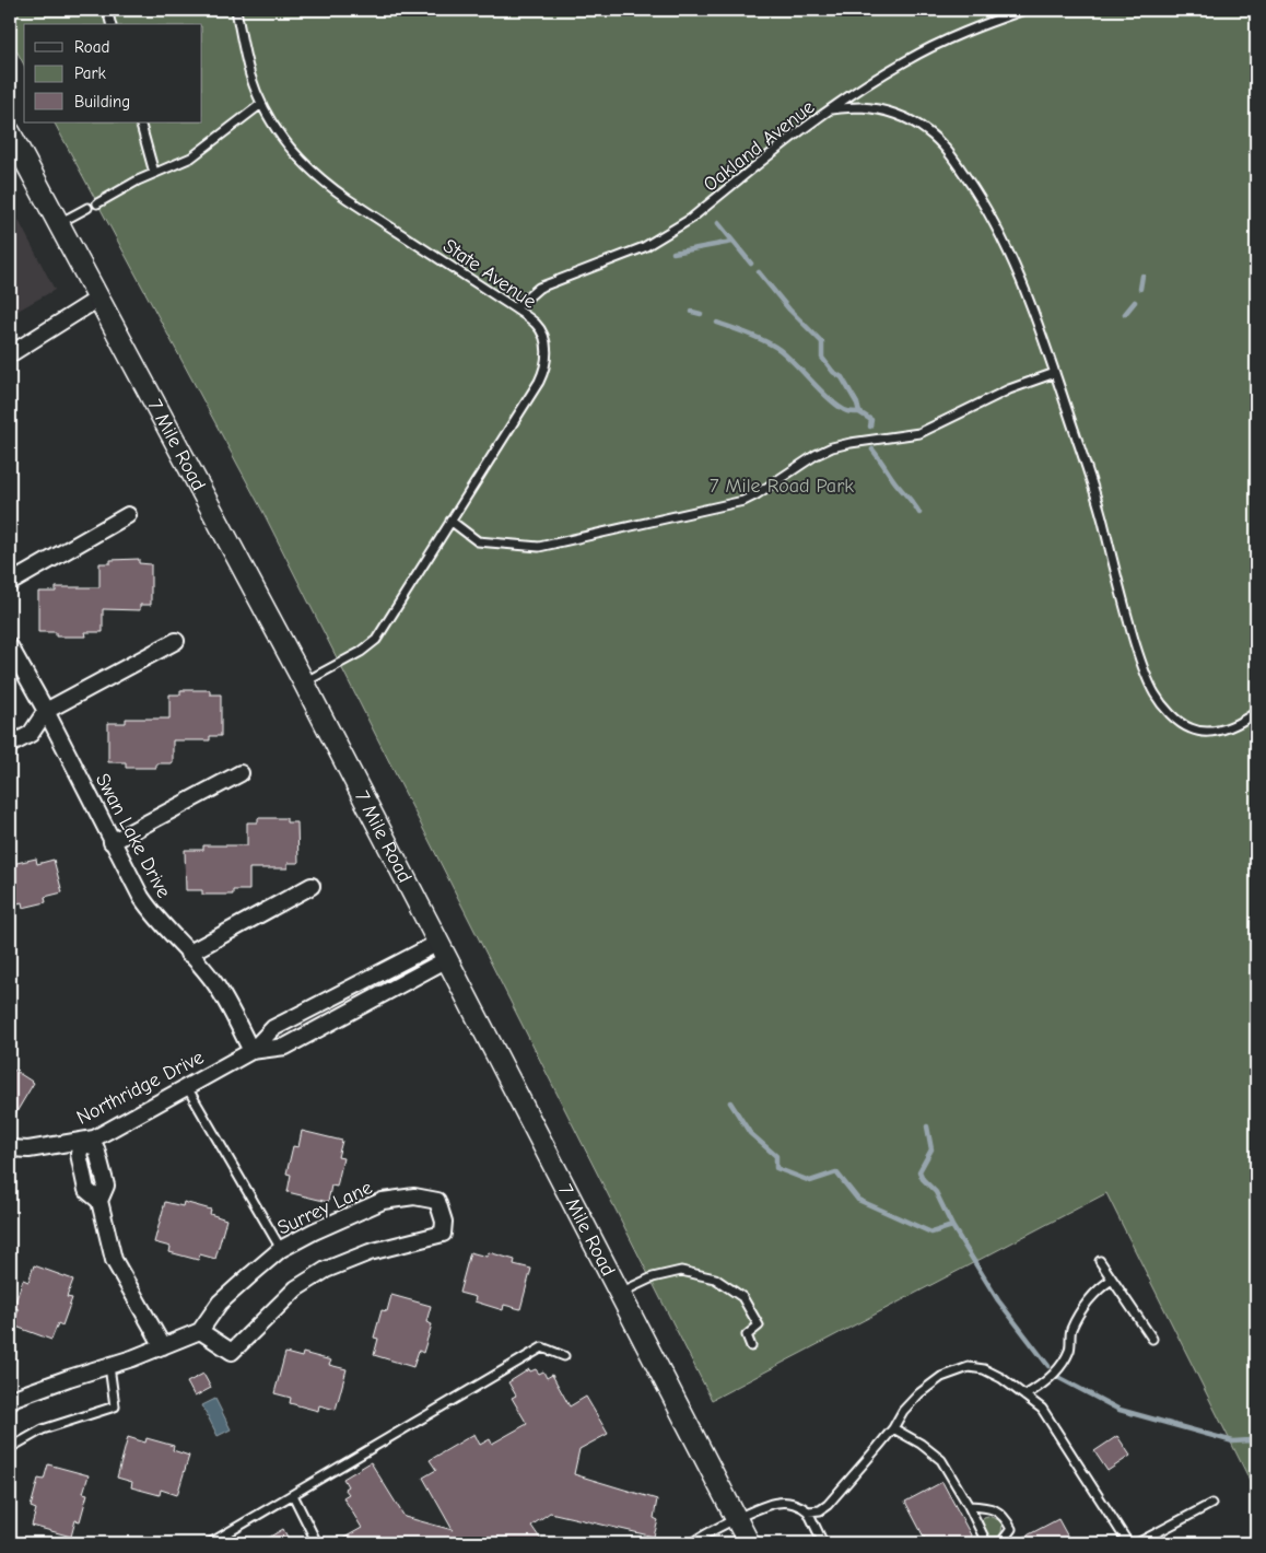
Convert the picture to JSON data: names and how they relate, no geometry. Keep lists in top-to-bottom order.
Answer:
{
  "streets": {
    "street": [
      "7 Mile Road",
      "Swan Lake Drive",
      "Northridge Drive",
      "Surrey Lane"
    ],
    "lane": ["Oakland Avenue", "State Avenue"]
  },
  "crossings": [
    ["Oakland Avenue", "State Avenue"],
    ["State Avenue", "7 Mile Road"],
    ["7 Mile Road", "Northridge Drive"],
    ["Swan Lake Drive", "Northridge Drive"]
  ],
  "parks": ["7 Mile Road Park"],
  "legend": ["Road", "Park", "Building"]
}
